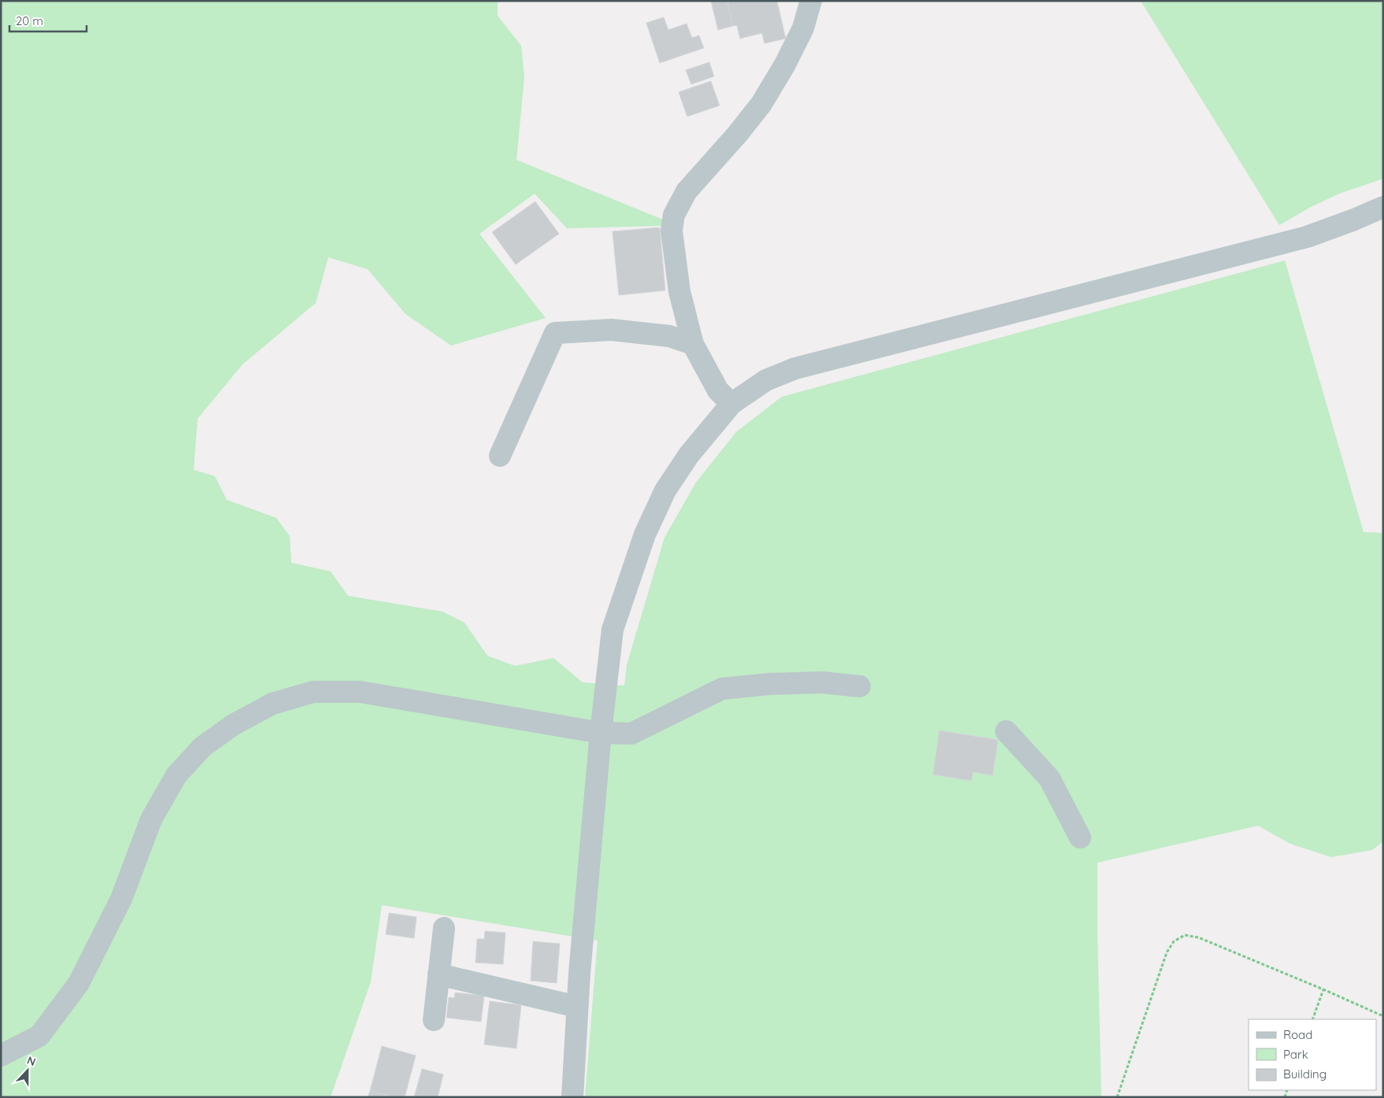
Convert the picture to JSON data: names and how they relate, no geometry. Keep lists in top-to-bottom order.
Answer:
{
  "legend": ["Road", "Park", "Building"],
  "scale_bar": "20 m",
  "north": "top"
}
